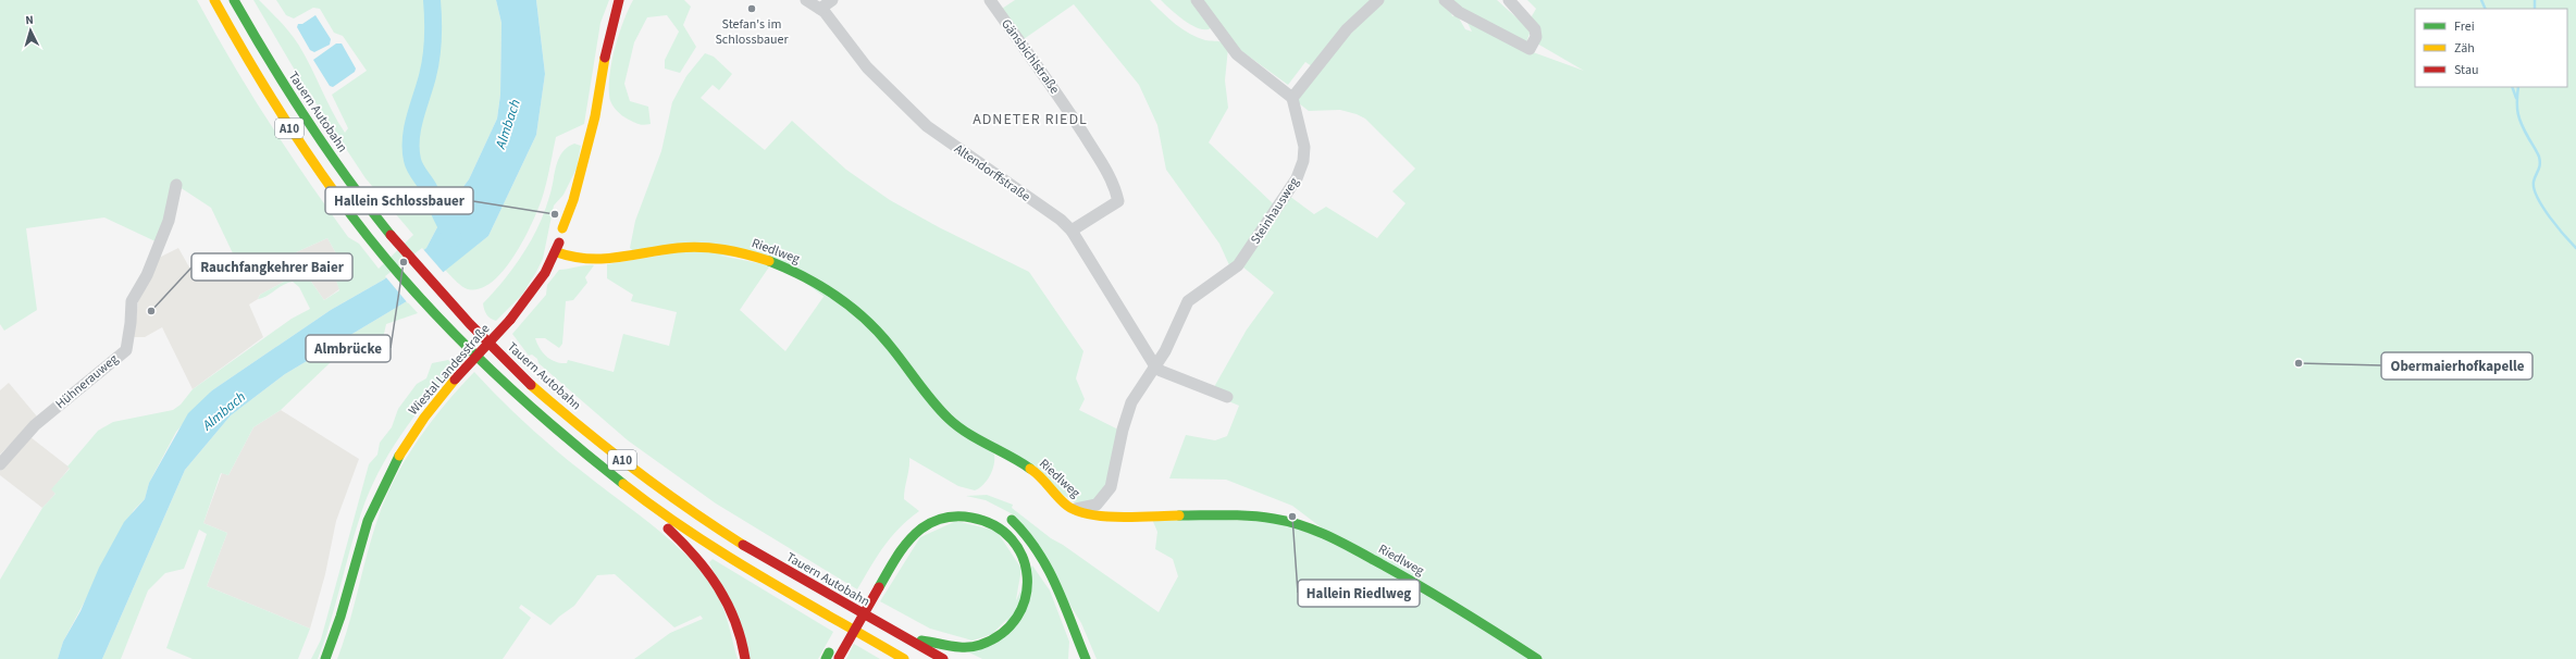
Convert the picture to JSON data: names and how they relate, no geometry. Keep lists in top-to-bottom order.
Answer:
{
  "streets": {
    "main road": [
      "Tauern Autobahn",
      "A10",
      "Riedlweg",
      "Wiestal Landesstraße"
    ],
    "street": [
      "Gänsbichlstraße",
      "Altendorffstraße",
      "Steinhausweg",
      "Hühnerauweg"
    ]
  },
  "crossings": [
    ["Gänsbichlstraße", "Altendorffstraße"],
    ["Altendorffstraße", "Steinhausweg"],
    ["Steinhausweg", "Riedlweg"],
    ["Riedlweg", "Wiestal Landesstraße"]
  ],
  "districts": ["ADNETER RIEDL"],
  "water": ["Almbach"],
  "places": [
    "Stefan's im Schlossbauer",
    "Hallein Schlossbauer",
    "Almbrücke",
    "Rauchfangkehrer Baier",
    "Obermaierhofkapelle",
    "Hallein Riedlweg"
  ],
  "legend": ["Frei", "Zäh", "Stau"],
  "north": "top"
}
